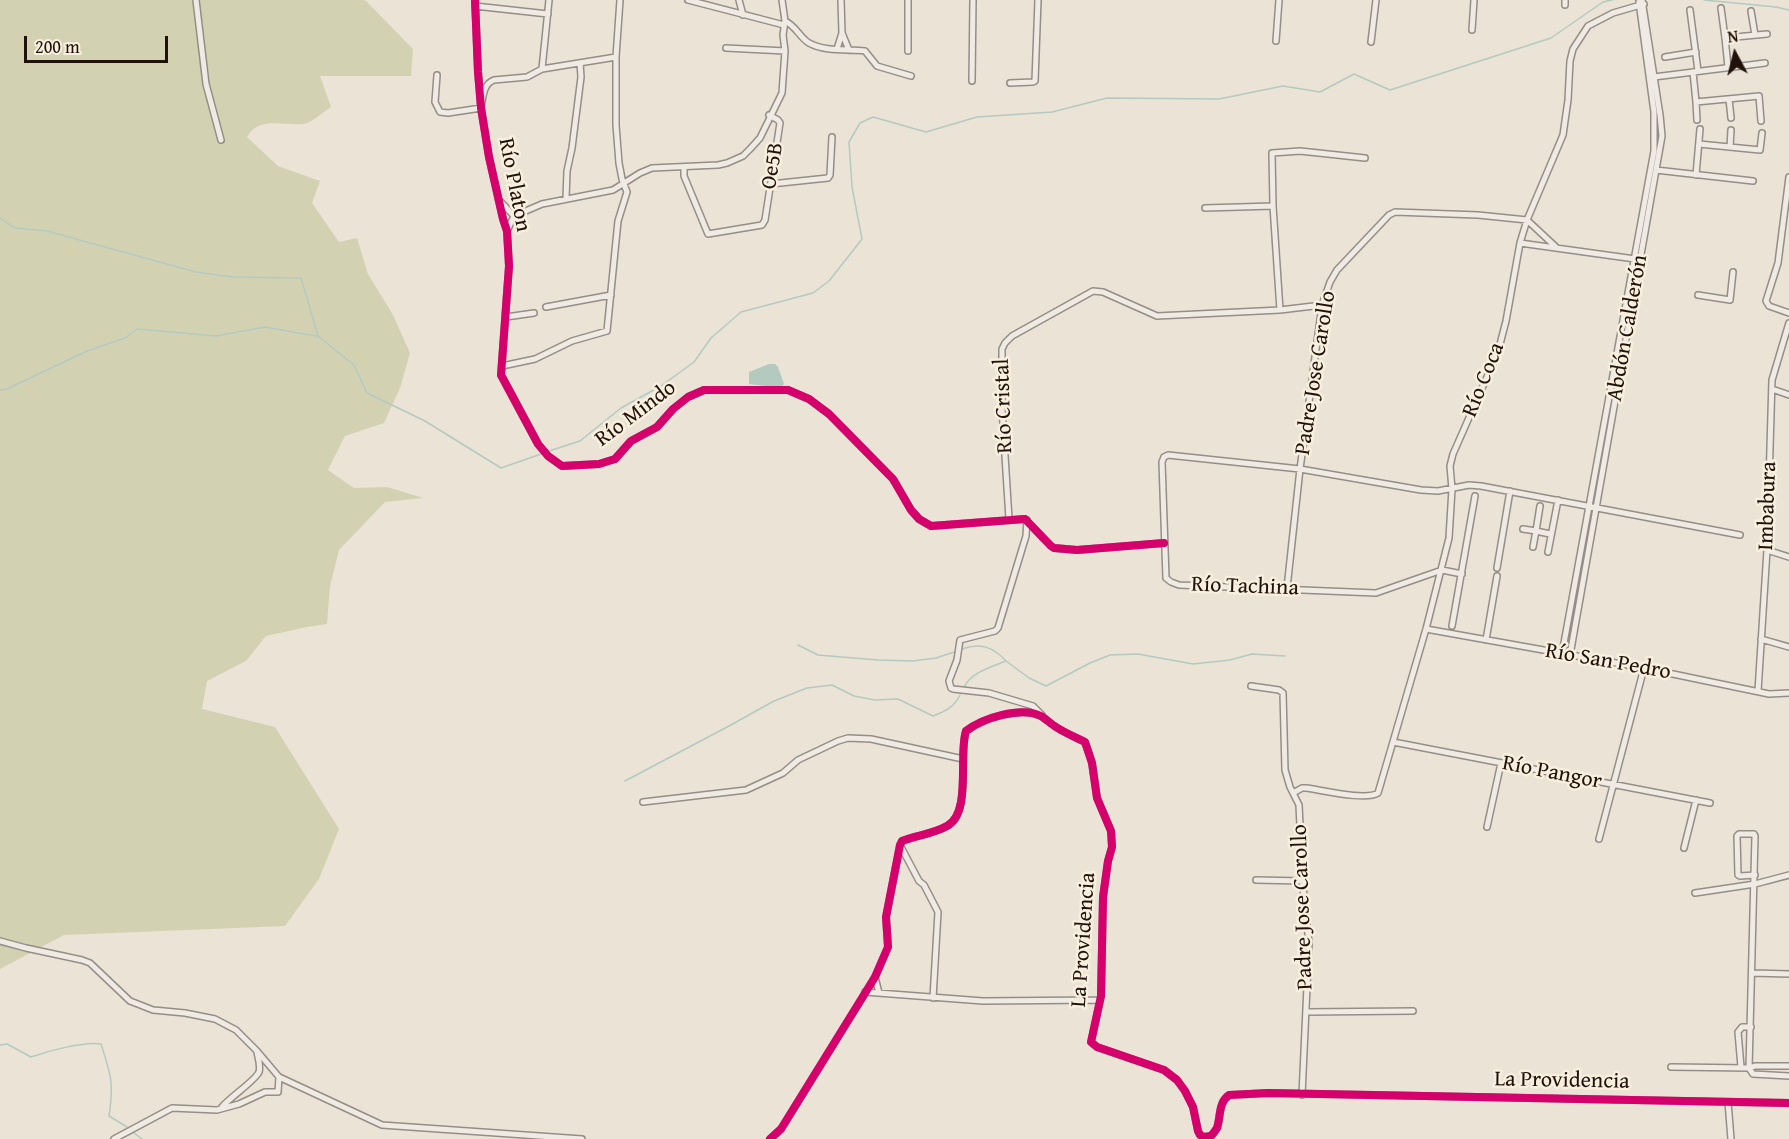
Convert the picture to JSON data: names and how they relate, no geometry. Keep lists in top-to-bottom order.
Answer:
{
  "streets": {
    "street": [
      "Oe5B",
      "Río Platon",
      "Abdón Calderón",
      "Padre Jose Carollo",
      "Río Coca",
      "Río Cristal",
      "Río Mindo",
      "Imbabura",
      "Río Tachina",
      "Río San Pedro",
      "Río Pangor",
      "La Providencia"
    ]
  },
  "crossings": [
    ["Río Platon", "Río Mindo"],
    ["Abdón Calderón", "Río Coca"],
    ["Abdón Calderón", "Río San Pedro"],
    ["Padre Jose Carollo", "Río Coca"],
    ["Padre Jose Carollo", "Río Cristal"],
    ["Padre Jose Carollo", "Río Tachina"],
    ["Padre Jose Carollo", "La Providencia"],
    ["Río Coca", "Río Tachina"],
    ["Río Coca", "Río San Pedro"],
    ["Río Coca", "Río Pangor"],
    ["Río Cristal", "Río Mindo"],
    ["Imbabura", "Río San Pedro"]
  ],
  "scale_bar": "200 m",
  "north": "top"
}
